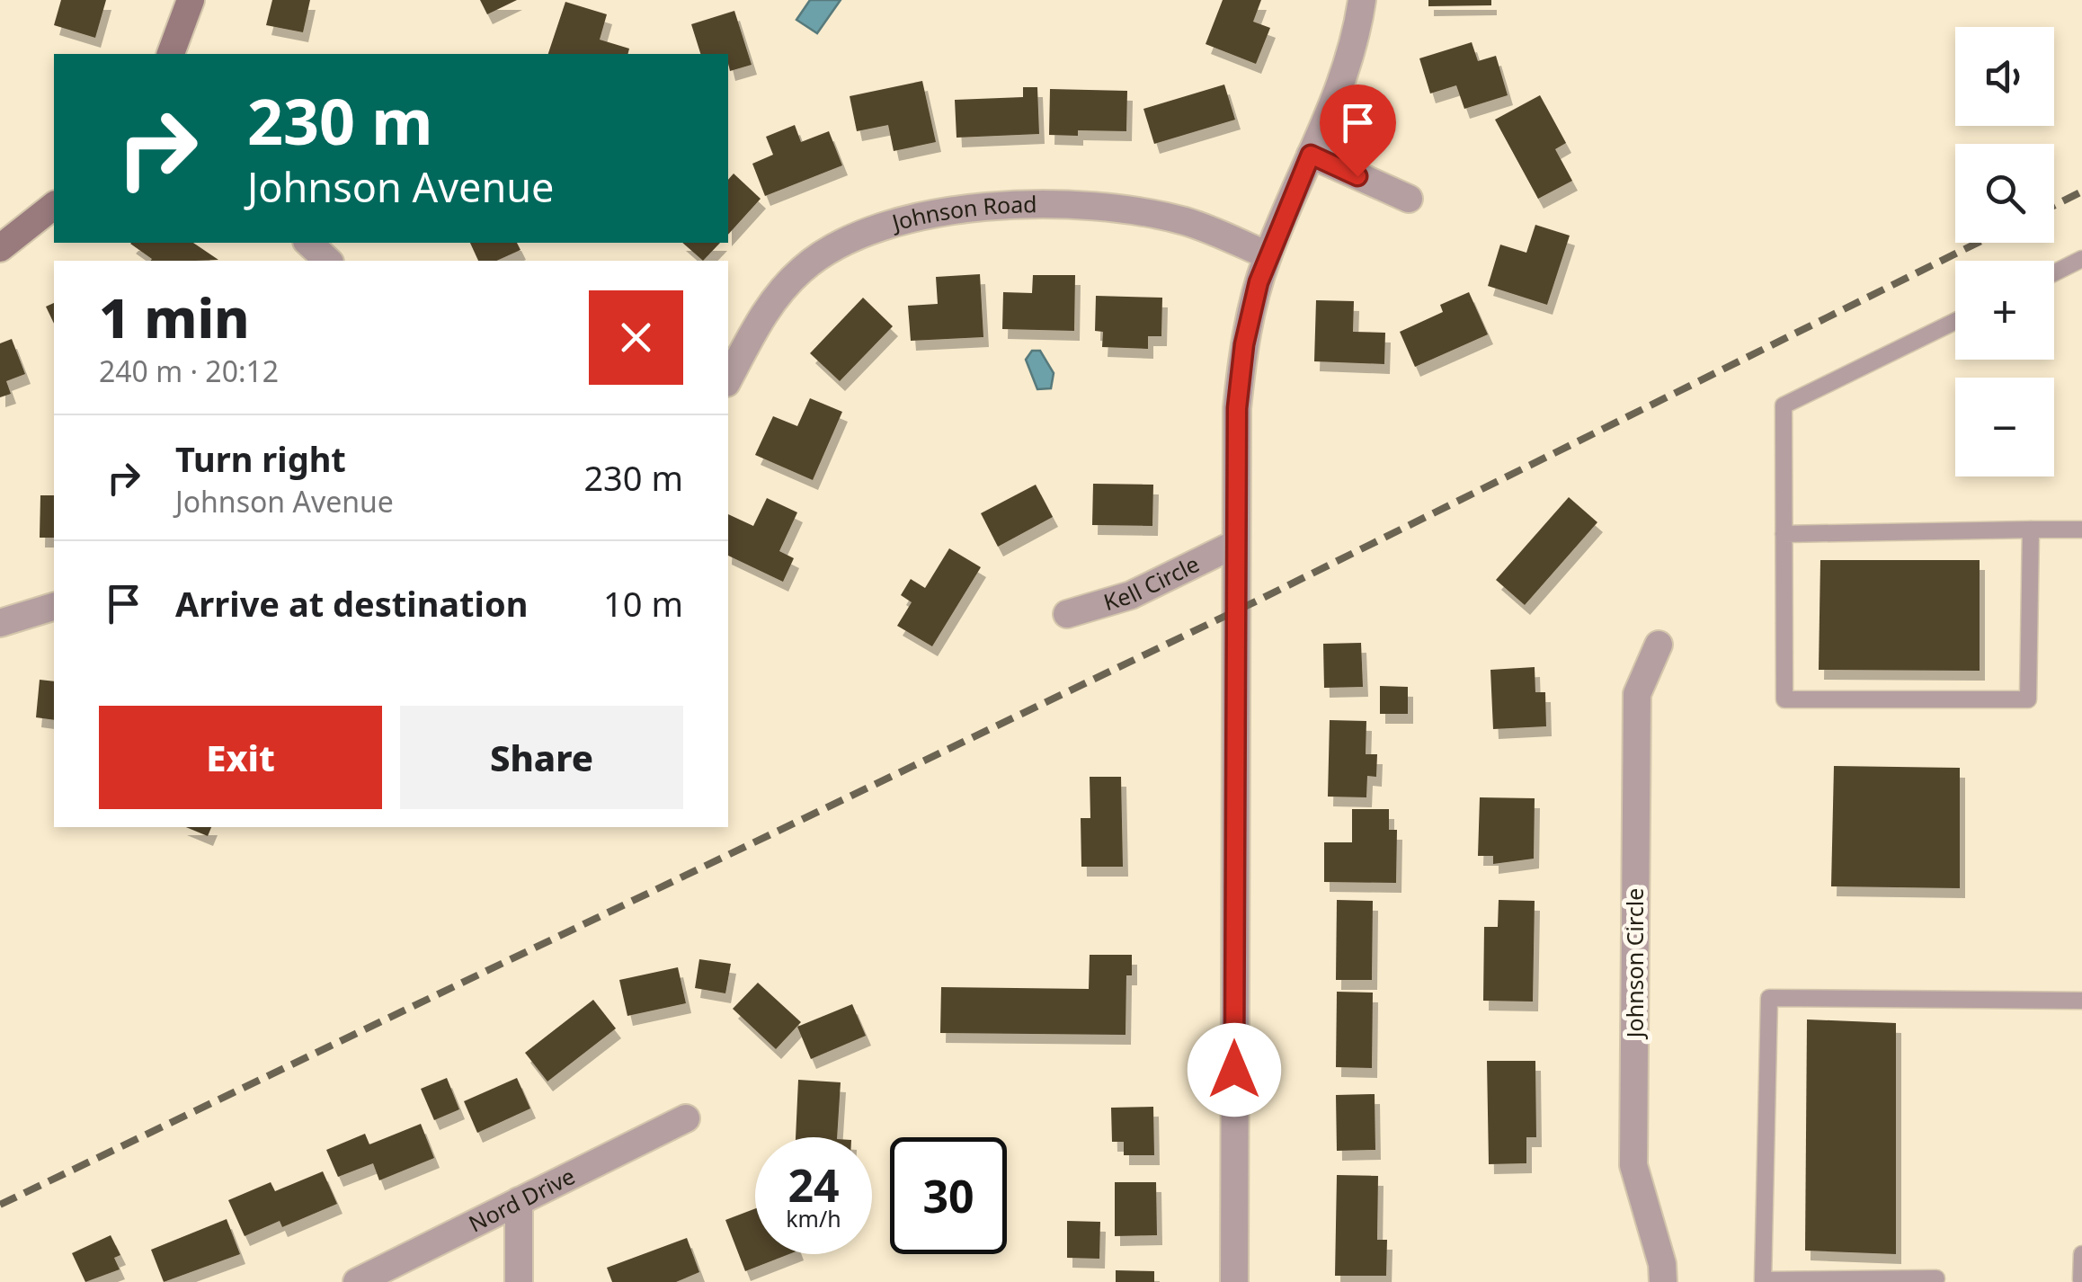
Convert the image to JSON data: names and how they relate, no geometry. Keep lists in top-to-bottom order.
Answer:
{
  "streets": {
    "street": [
      "Johnson Road",
      "Kell Circle",
      "Johnson Circle",
      "Nord Drive"
    ]
  },
  "page": {
    "map_buttons": ["+", "−"],
    "turn": ["230 m", "Johnson Avenue"],
    "heading": ["1 min", "240 m · 20:12"],
    "list": [
      {
        "name": "Turn right",
        "note": "Johnson Avenue",
        "value": "230 m"
      },
      {
        "name": "Arrive at destination",
        "value": "10 m"
      }
    ],
    "buttons": ["Exit", "Share"],
    "speed": "24 km/h",
    "limit": "30"
  }
}
